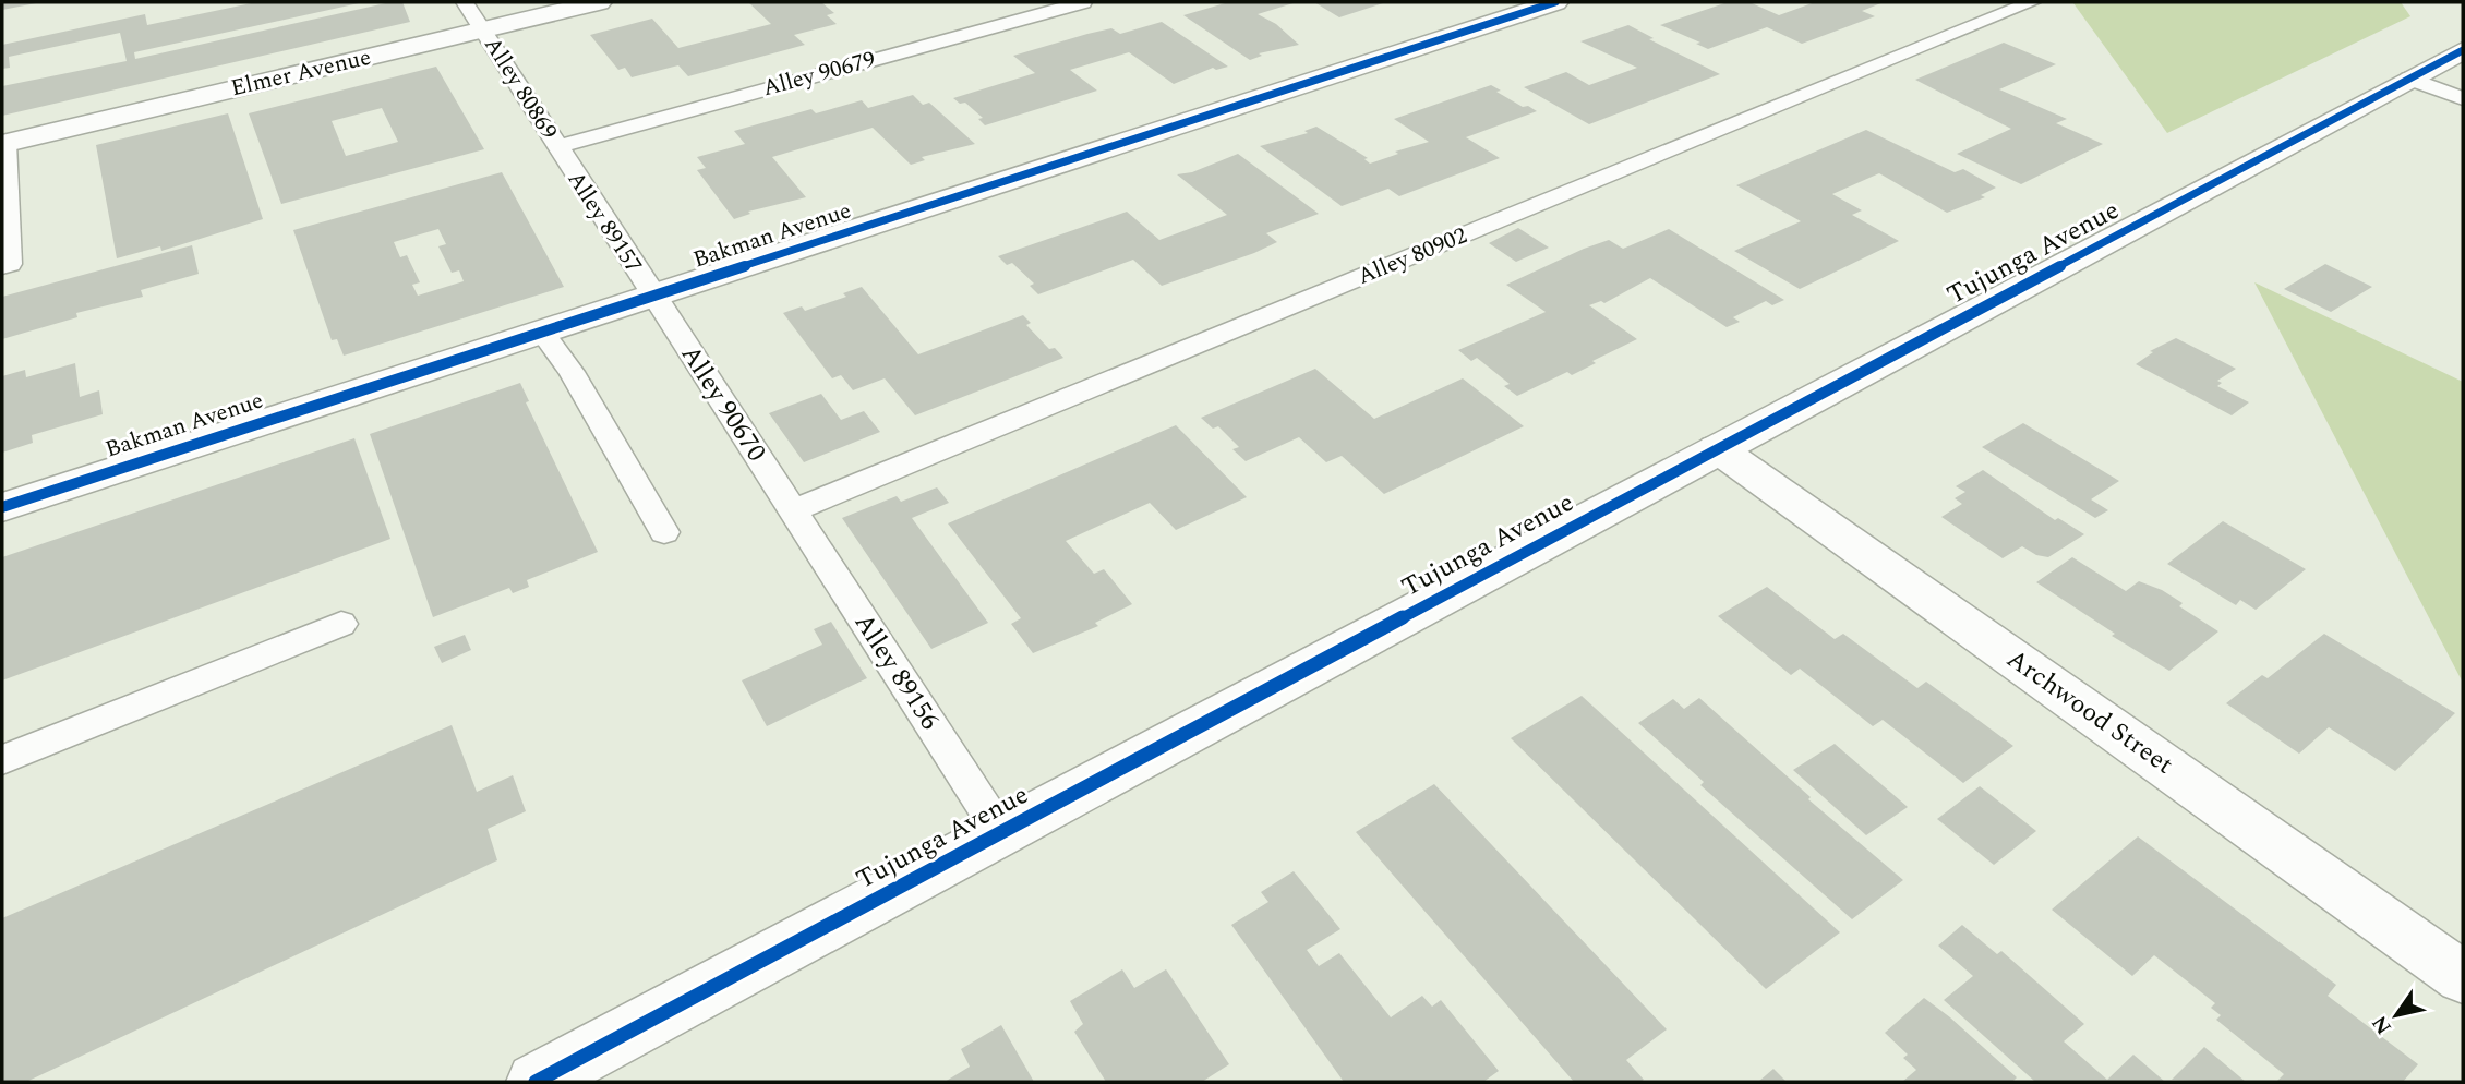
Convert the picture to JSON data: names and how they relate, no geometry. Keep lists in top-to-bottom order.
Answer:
{
  "streets": {
    "street": [
      "Elmer Avenue",
      "Bakman Avenue",
      "Tujunga Avenue",
      "Archwood Street"
    ],
    "lane": [
      "Alley 90679",
      "Alley 80869",
      "Alley 89157",
      "Alley 80902",
      "Alley 90670",
      "Alley 89156"
    ]
  },
  "crossings": [
    ["Elmer Avenue", "Alley 80869"],
    ["Alley 90679", "Alley 80869"],
    ["Alley 90679", "Alley 89157"],
    ["Alley 80869", "Alley 89157"],
    ["Alley 89157", "Bakman Avenue"],
    ["Alley 89157", "Alley 90670"],
    ["Bakman Avenue", "Alley 90670"],
    ["Tujunga Avenue", "Alley 89156"],
    ["Tujunga Avenue", "Archwood Street"],
    ["Alley 80902", "Alley 90670"],
    ["Alley 80902", "Alley 89156"],
    ["Alley 90670", "Alley 89156"]
  ],
  "north": "bottom left"
}
